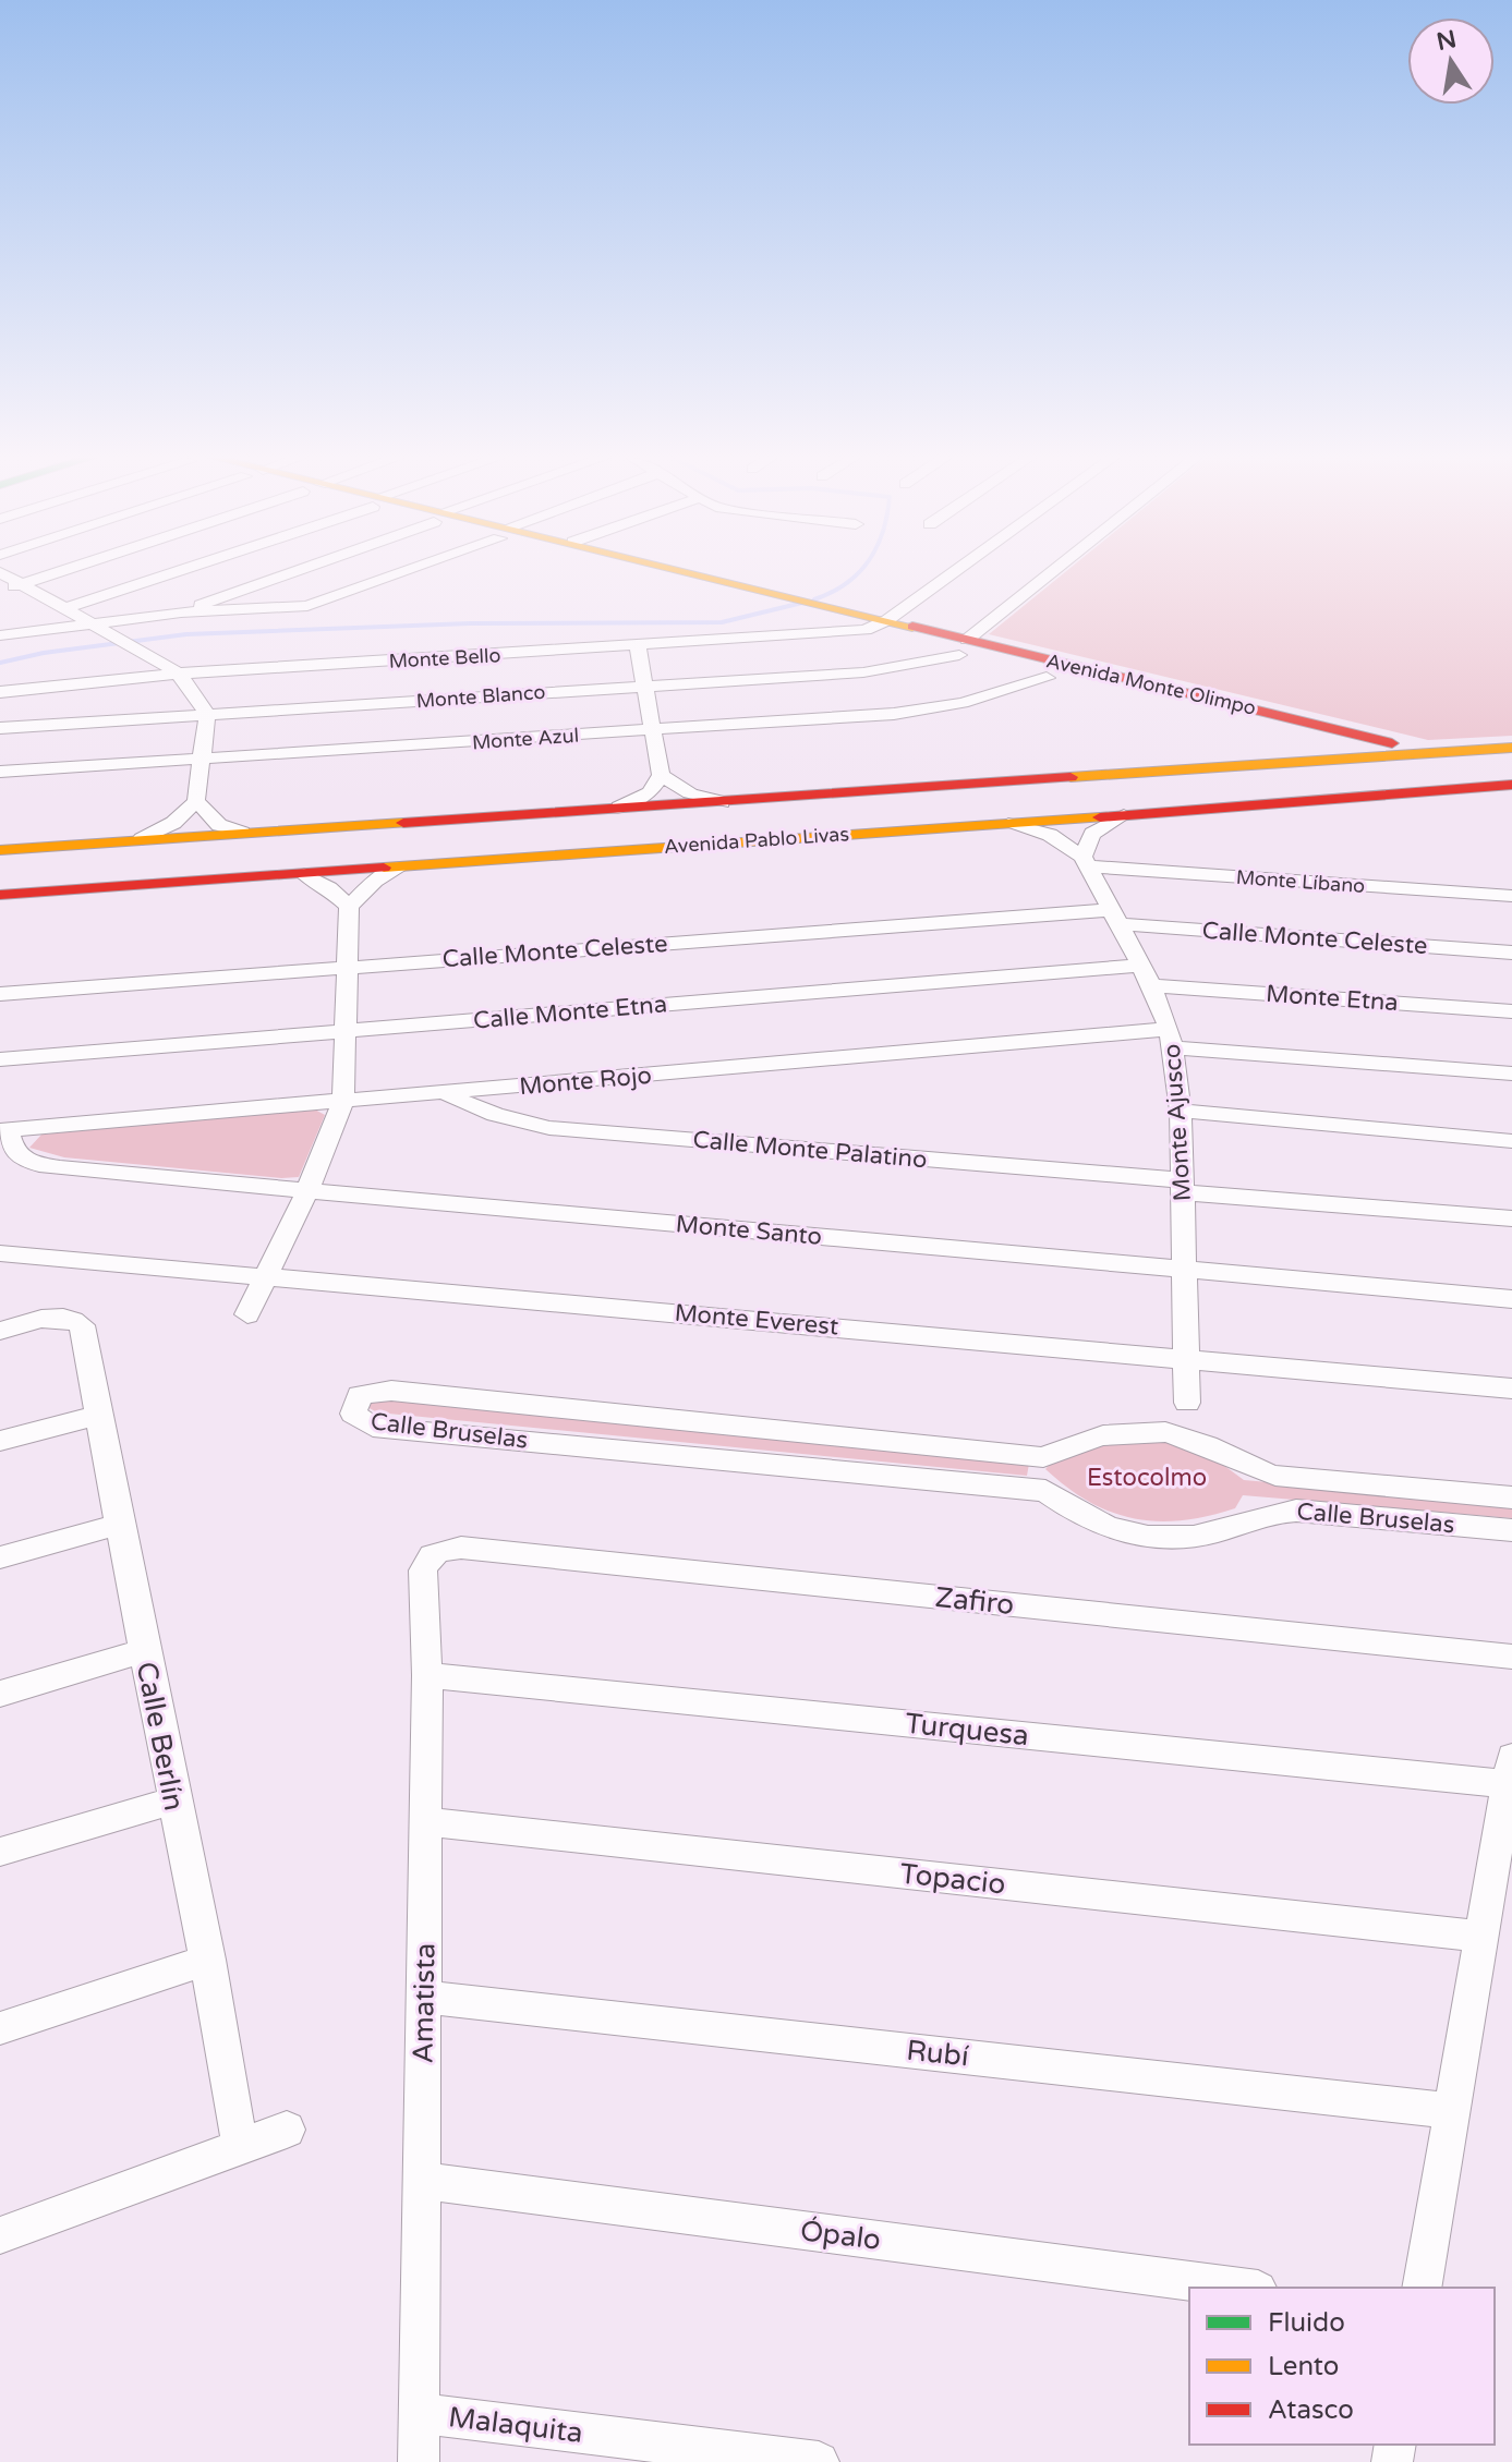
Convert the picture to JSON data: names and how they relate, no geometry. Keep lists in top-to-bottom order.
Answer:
{
  "streets": {
    "main road": ["Avenida Monte Olimpo", "Avenida Pablo Livas"],
    "street": [
      "Monte Bello",
      "Monte Blanco",
      "Monte Azul",
      "Monte Líbano",
      "Calle Monte Celeste",
      "Monte Etna",
      "Calle Monte Etna",
      "Monte Rojo",
      "Monte Ajusco",
      "Calle Monte Palatino",
      "Monte Santo",
      "Monte Everest",
      "Calle Bruselas",
      "Zafiro",
      "Turquesa",
      "Calle Berlín",
      "Topacio",
      "Amatista",
      "Rubí",
      "Ópalo",
      "Malaquita"
    ]
  },
  "crossings": [
    ["Monte Bello", "Avenida Monte Olimpo"],
    ["Avenida Monte Olimpo", "Monte Blanco"],
    ["Avenida Monte Olimpo", "Avenida Pablo Livas"],
    ["Monte Líbano", "Monte Ajusco"],
    ["Calle Monte Celeste", "Monte Ajusco"],
    ["Monte Etna", "Calle Monte Etna"],
    ["Monte Etna", "Monte Ajusco"],
    ["Calle Monte Etna", "Monte Ajusco"],
    ["Monte Rojo", "Monte Ajusco"],
    ["Monte Rojo", "Calle Monte Palatino"],
    ["Monte Rojo", "Monte Santo"],
    ["Monte Ajusco", "Calle Monte Palatino"],
    ["Monte Ajusco", "Monte Santo"],
    ["Monte Ajusco", "Monte Everest"],
    ["Zafiro", "Amatista"],
    ["Turquesa", "Amatista"],
    ["Topacio", "Amatista"],
    ["Amatista", "Rubí"],
    ["Amatista", "Ópalo"],
    ["Amatista", "Malaquita"]
  ],
  "parks": ["Estocolmo"],
  "legend": ["Fluido", "Lento", "Atasco"],
  "north": "top"
}
